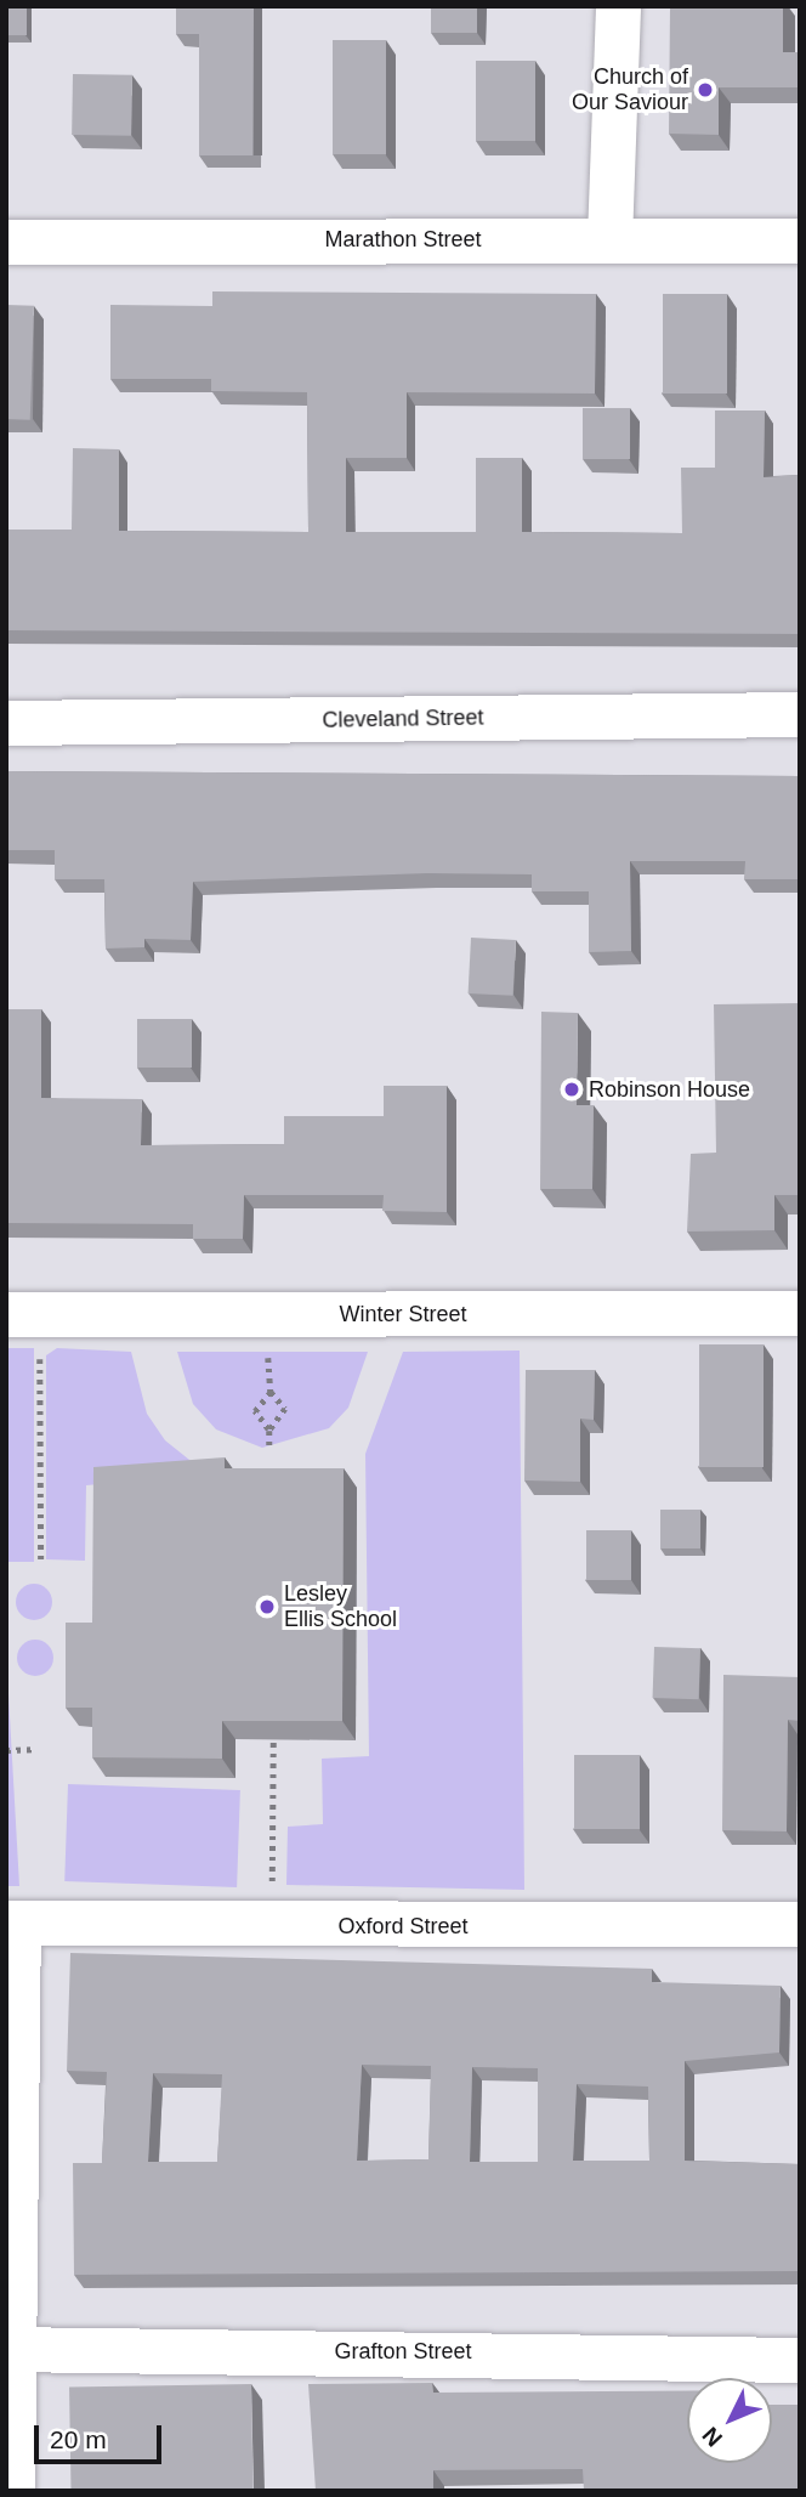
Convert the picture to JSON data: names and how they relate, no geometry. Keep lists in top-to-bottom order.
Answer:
{
  "streets": {
    "street": [
      "Marathon Street",
      "Cleveland Street",
      "Winter Street",
      "Oxford Street",
      "Grafton Street"
    ]
  },
  "places": ["Church of Our Saviour", "Robinson House", "Lesley Ellis School"],
  "scale_bar": "20 m",
  "north": "bottom left"
}
